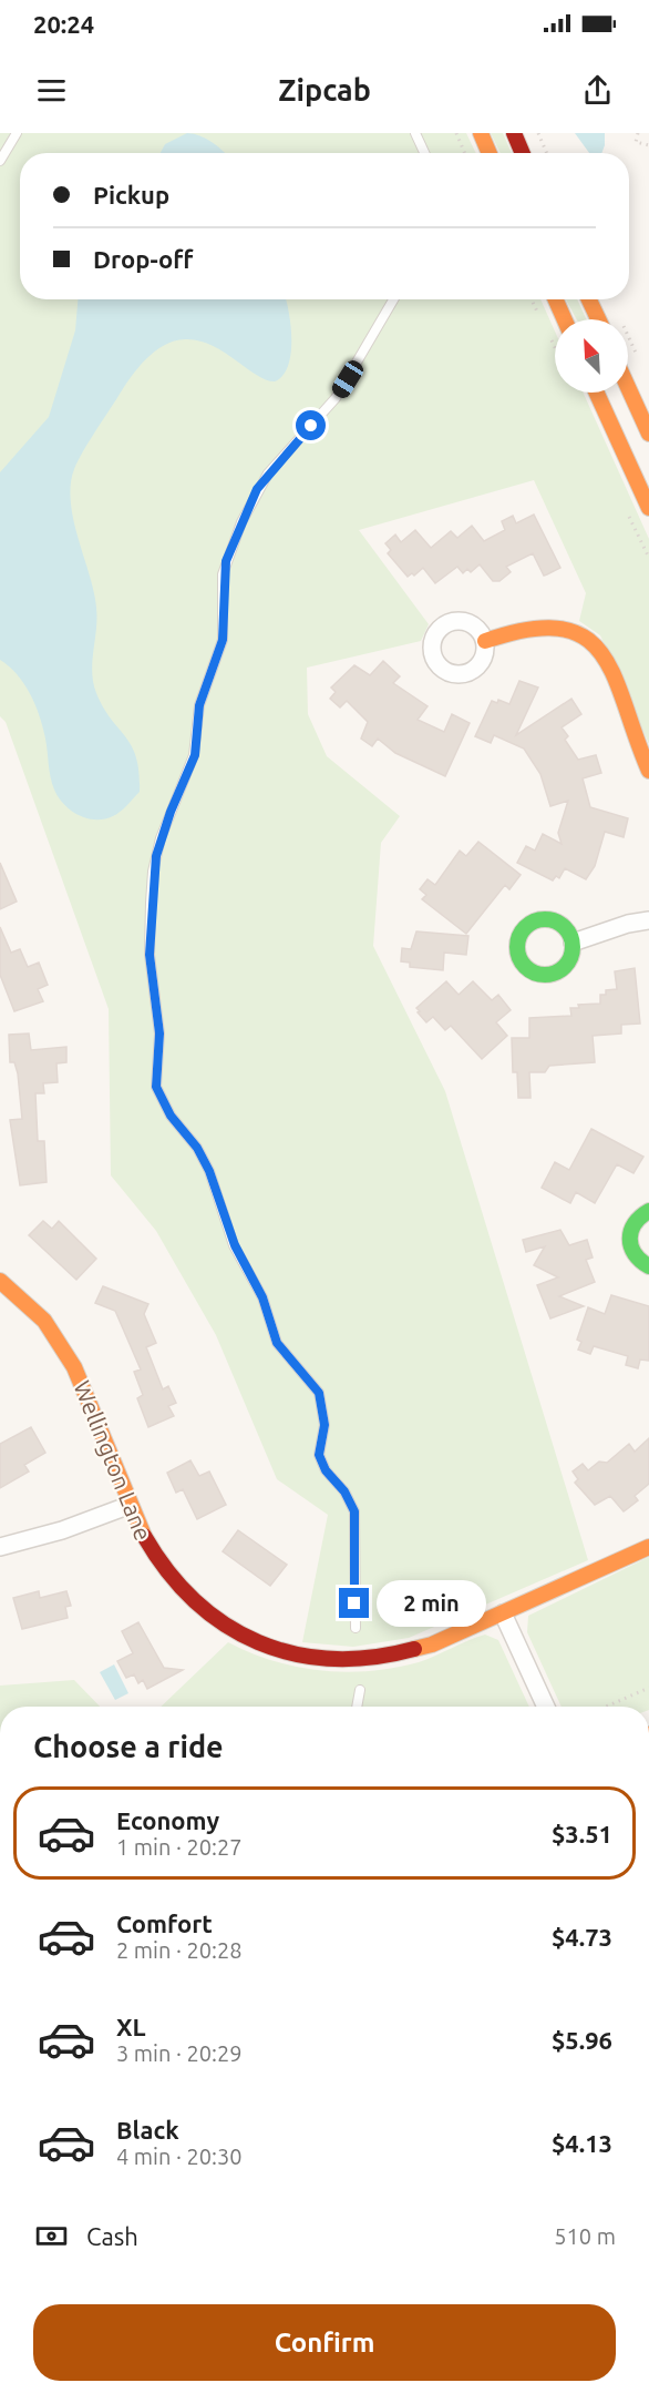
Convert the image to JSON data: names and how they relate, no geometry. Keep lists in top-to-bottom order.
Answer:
{
  "streets": {
    "street": ["Wellington Lane"]
  },
  "north": "top left",
  "page": {
    "status": "20:24",
    "header": "Zipcab",
    "banner": ["Pickup", "Drop-off"],
    "bubble": "2 min",
    "heading": "Choose a ride",
    "list": [
      {
        "name": "Economy",
        "note": "1 min · 20:27",
        "value": "$3.51"
      },
      {
        "name": "Comfort",
        "note": "2 min · 20:28",
        "value": "$4.73"
      },
      {
        "name": "XL",
        "note": "3 min · 20:29",
        "value": "$5.96"
      },
      {
        "name": "Black",
        "note": "4 min · 20:30",
        "value": "$4.13"
      }
    ],
    "pay": ["Cash", "510 m"],
    "buttons": "Confirm"
  }
}
